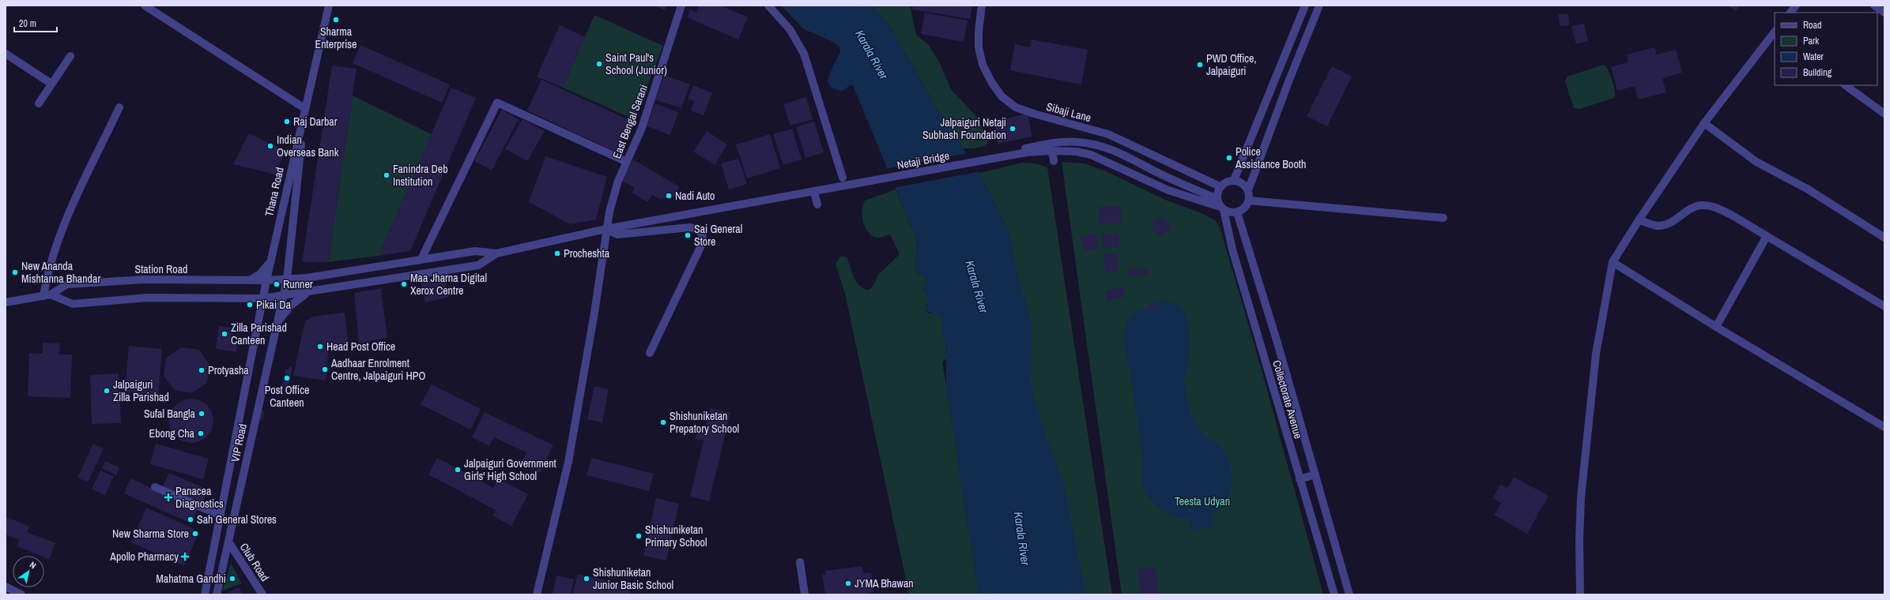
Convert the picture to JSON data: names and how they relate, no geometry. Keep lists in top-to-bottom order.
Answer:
{
  "streets": {
    "street": [
      "Sibaji Lane",
      "East Bengal Sarani",
      "Netaji Bridge",
      "Thana Road",
      "Station Road",
      "Collectorate Avenue",
      "VIP Road",
      "Club Road"
    ]
  },
  "crossings": [
    ["Sibaji Lane", "Collectorate Avenue"],
    ["East Bengal Sarani", "Netaji Bridge"],
    ["Netaji Bridge", "Station Road"],
    ["Thana Road", "Station Road"],
    ["Thana Road", "VIP Road"],
    ["VIP Road", "Club Road"]
  ],
  "water": ["Karala River"],
  "parks": ["Teesta Udyan"],
  "places": {
    "other": [
      "Sharma Enterprise",
      "Saint Paul's School (Junior)",
      "PWD Office, Jalpaiguri",
      "Raj Darbar",
      "Jalpaiguri Netaji Subhash Foundation",
      "Indian Overseas Bank",
      "Police Assistance Booth",
      "Fanindra Deb Institution",
      "Nadi Auto",
      "Sai General Store",
      "Procheshta",
      "New Ananda Mishtanna Bhandar",
      "Runner",
      "Maa Jharna Digital Xerox Centre",
      "Pikai Da",
      "Zilla Parishad Canteen",
      "Head Post Office",
      "Aadhaar Enrolment Centre, Jalpaiguri HPO",
      "Protyasha",
      "Post Office Canteen",
      "Jalpaiguri Zilla Parishad",
      "Sufal Bangla",
      "Shishuniketan Prepatory School",
      "Ebong Cha",
      "Jalpaiguri Government Girls' High School",
      "Sah General Stores",
      "New Sharma Store",
      "Shishuniketan Primary School",
      "Mahatma Gandhi",
      "Shishuniketan Junior Basic School",
      "JYMA Bhawan"
    ],
    "health": ["Panacea Diagnostics", "Apollo Pharmacy"]
  },
  "legend": [
    "Road",
    "Park",
    "Water",
    "Building"
  ],
  "scale_bar": "20 m",
  "north": "top right"
}
